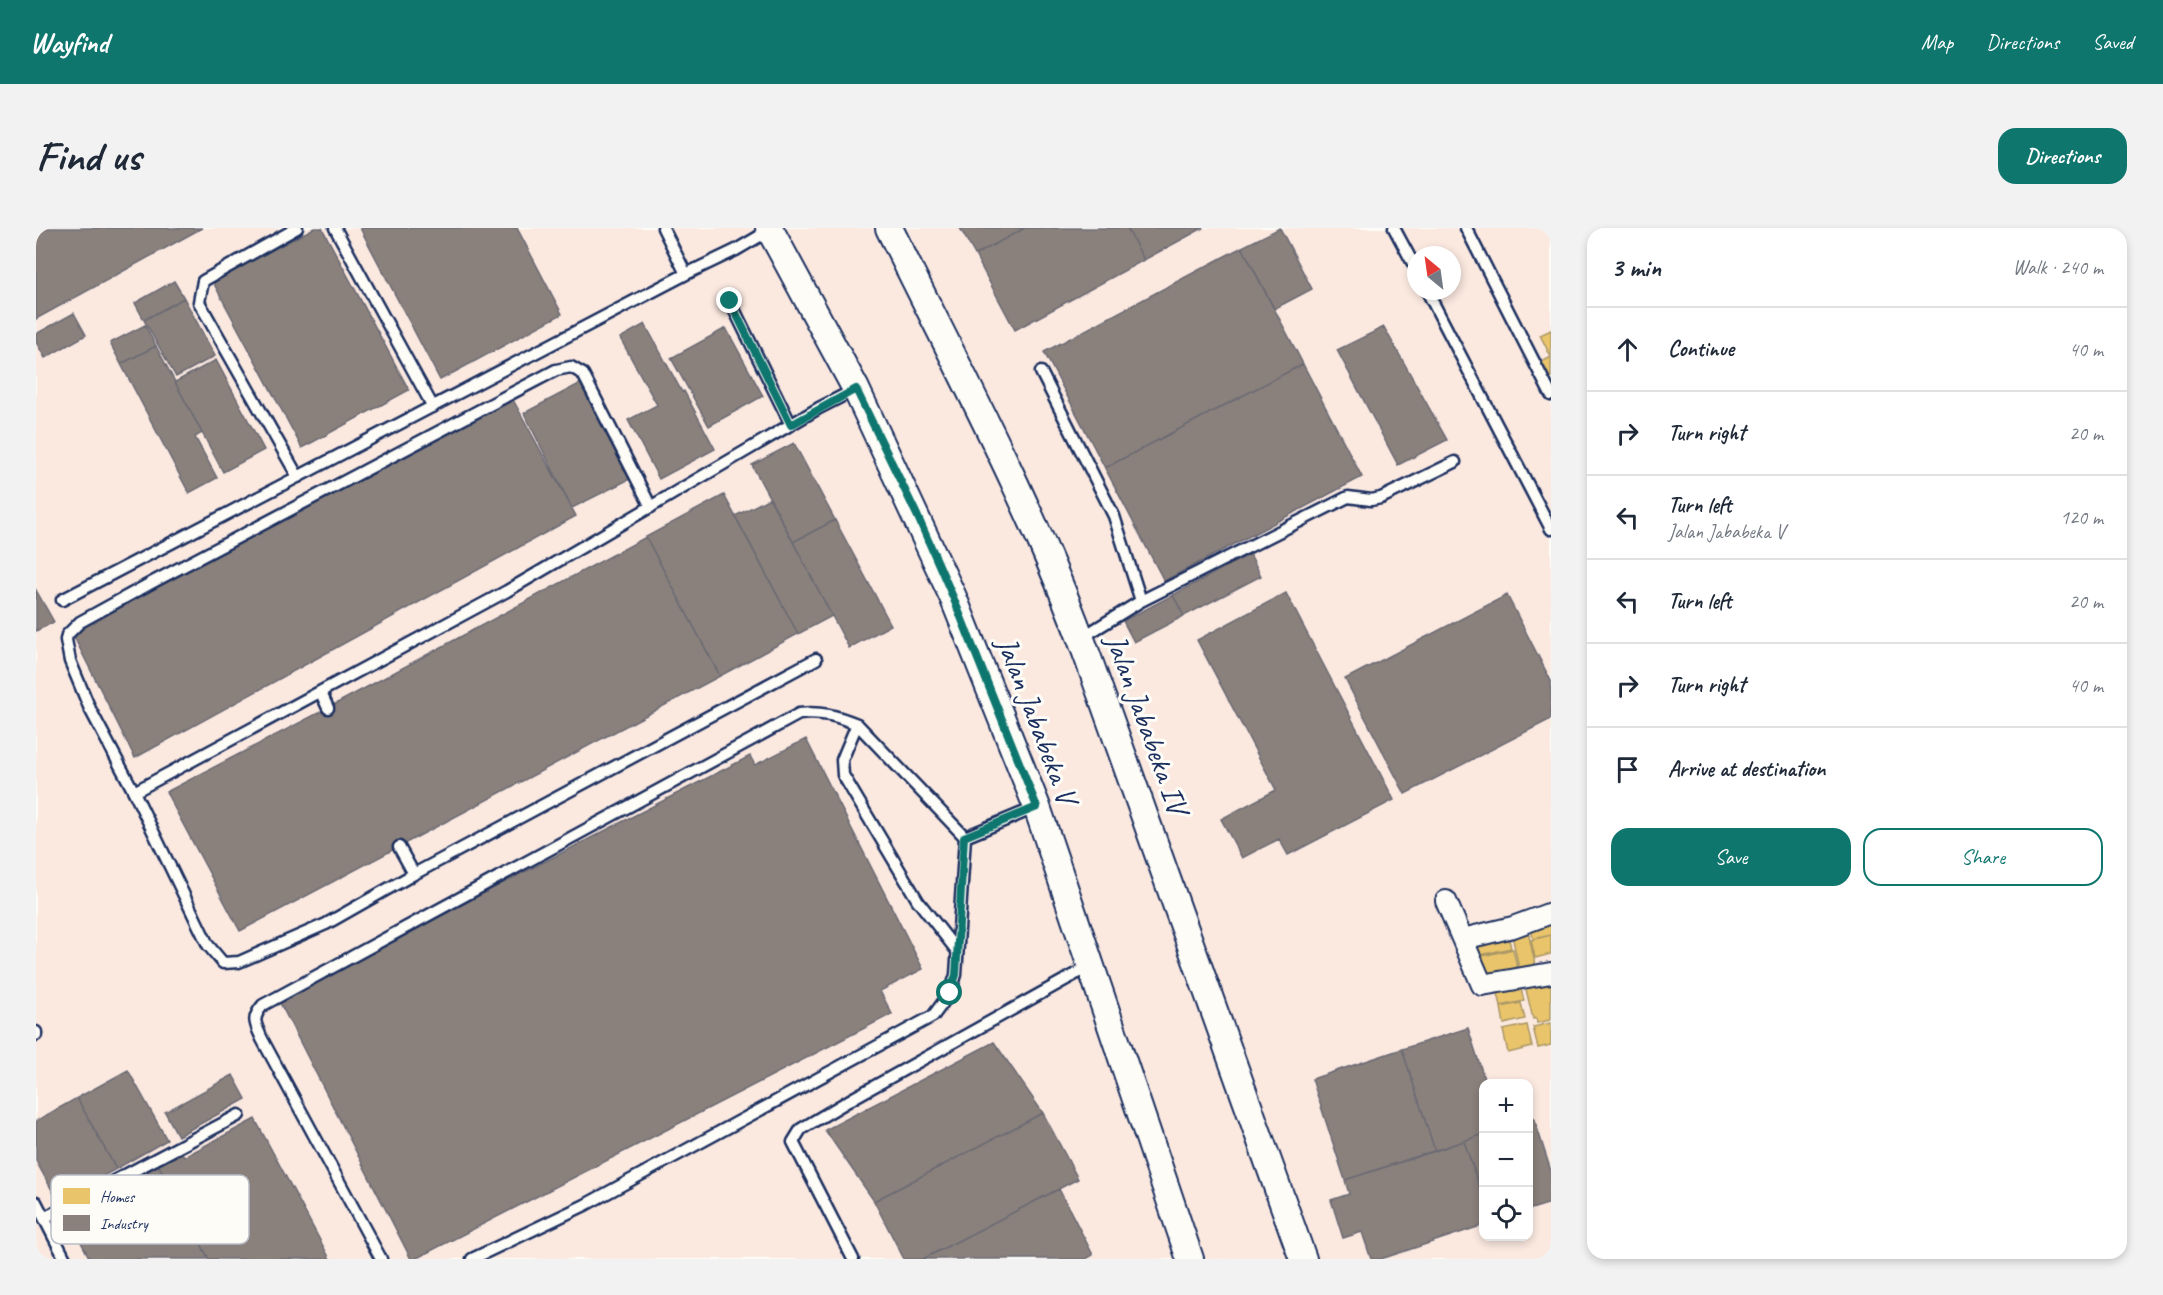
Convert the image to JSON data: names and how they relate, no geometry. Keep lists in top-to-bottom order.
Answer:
{
  "streets": {
    "street": ["Jalan Jababeka V", "Jalan Jababeka IV"]
  },
  "legend": ["Homes", "Industry"],
  "north": "top left",
  "page": {
    "header": "Wayfind",
    "nav": ["Map", "Directions", "Saved"],
    "buttons": [
      "Directions",
      ["Save", "Share"]
    ],
    "title": "Find us",
    "heading": ["3 min", "Walk · 240 m"],
    "list": [
      ["Continue", "40 m"],
      ["Turn right", "20 m"],
      ["Turn left", "Jalan Jababeka V", "120 m"],
      ["Turn left", "20 m"],
      ["Turn right", "40 m"],
      "Arrive at destination"
    ],
    "map_buttons": ["+", "−"]
  }
}
